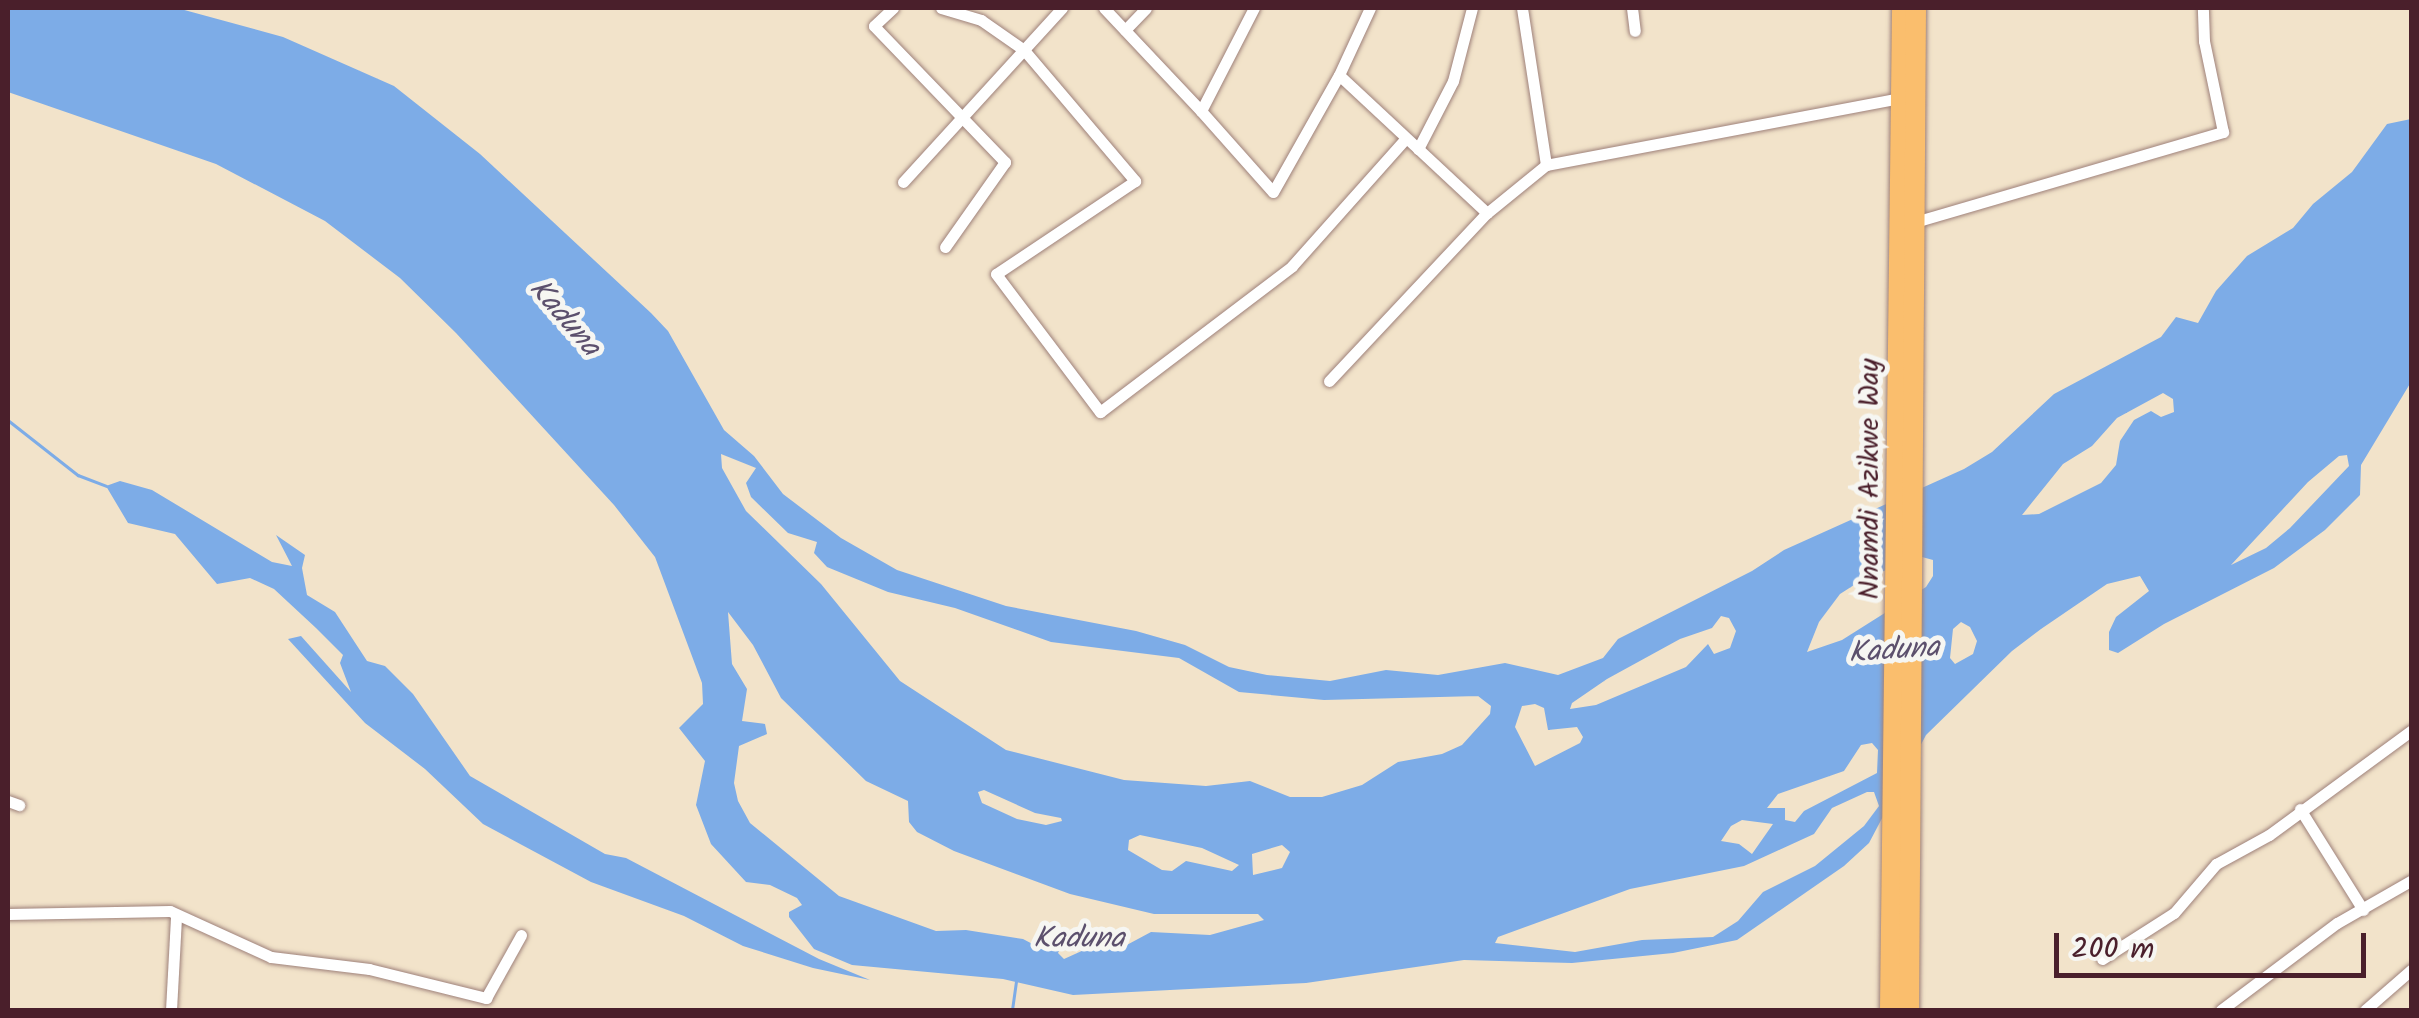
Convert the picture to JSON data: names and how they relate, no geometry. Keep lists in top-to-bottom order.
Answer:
{
  "streets": {
    "highway": ["Nnamdi Azikwe Way"]
  },
  "water": ["Kaduna"],
  "scale_bar": "200 m"
}
